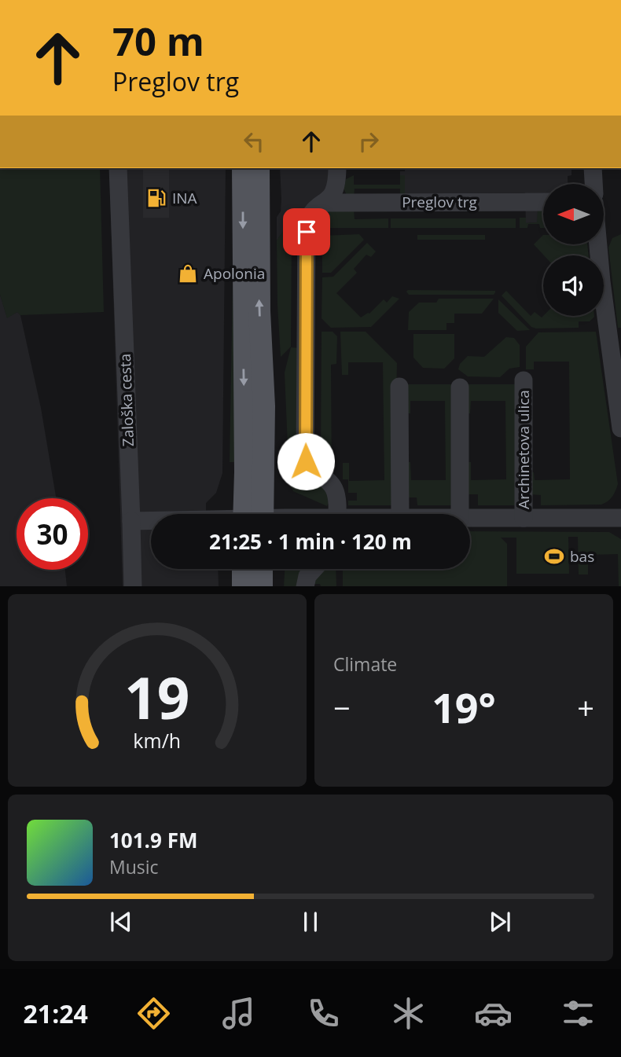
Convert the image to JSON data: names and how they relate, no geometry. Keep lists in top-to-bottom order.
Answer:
{
  "streets": {
    "street": ["Preglov trg", "Zaloška cesta", "Archinetova ulica"]
  },
  "places": {
    "fuel station": ["INA"],
    "shop": ["Apolonia"],
    "sports": ["bas"]
  },
  "north": "left",
  "page": {
    "turn": ["70 m", "Preglov trg"],
    "limit": "30",
    "trip": "21:25 · 1 min · 120 m",
    "tile": "Climate",
    "heat": ["−", "19°", "+"],
    "song": ["101.9 FM", "Music"],
    "tabs": "21:24",
    "gauge": ["19", "km/h"]
  }
}
